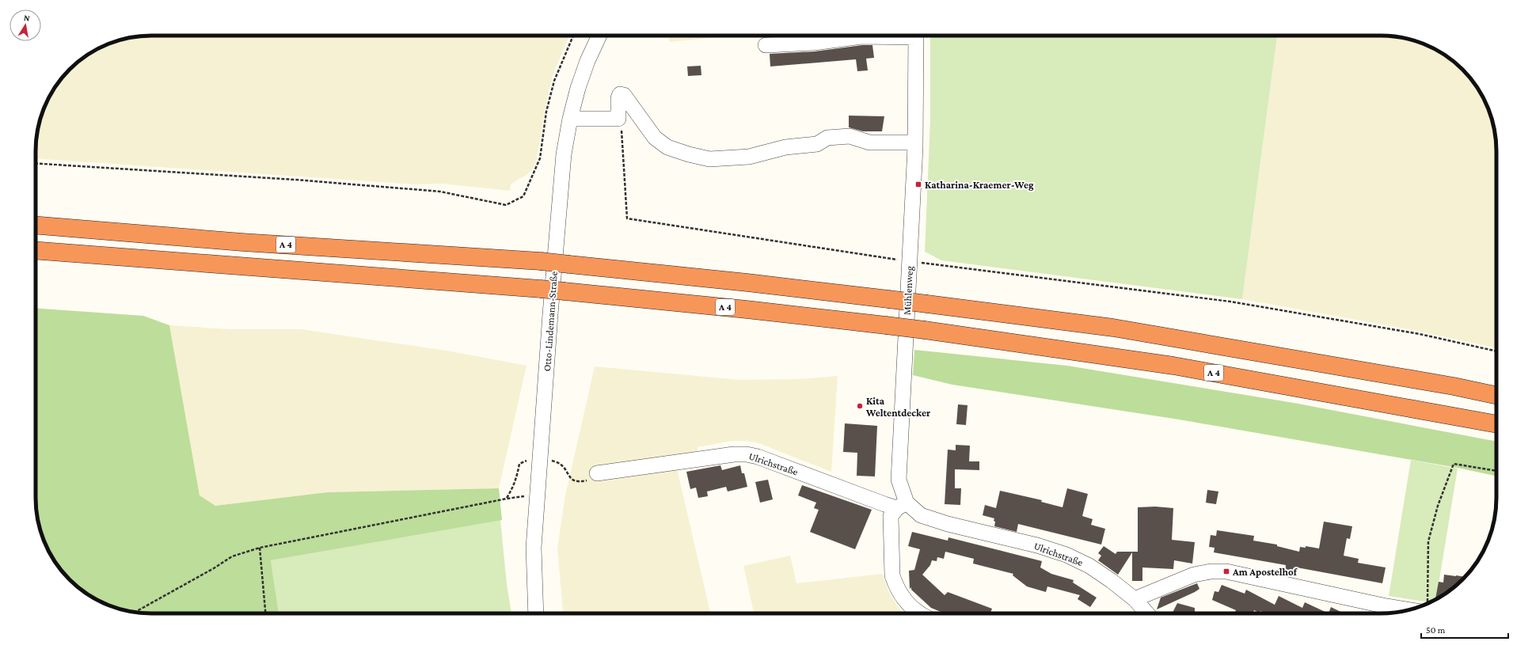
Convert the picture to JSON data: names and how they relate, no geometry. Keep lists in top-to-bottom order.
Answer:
{
  "streets": {
    "highway": ["A 4"],
    "street": ["Mühlenweg", "Otto-Lindemann-Straße", "Ulrichstraße"]
  },
  "crossings": [
    ["Mühlenweg", "Ulrichstraße"]
  ],
  "places": {
    "transit": ["Katharina-Kraemer-Weg", "Am Apostelhof"],
    "other": ["Kita Weltentdecker"]
  },
  "scale_bar": "50 m",
  "north": "top"
}
